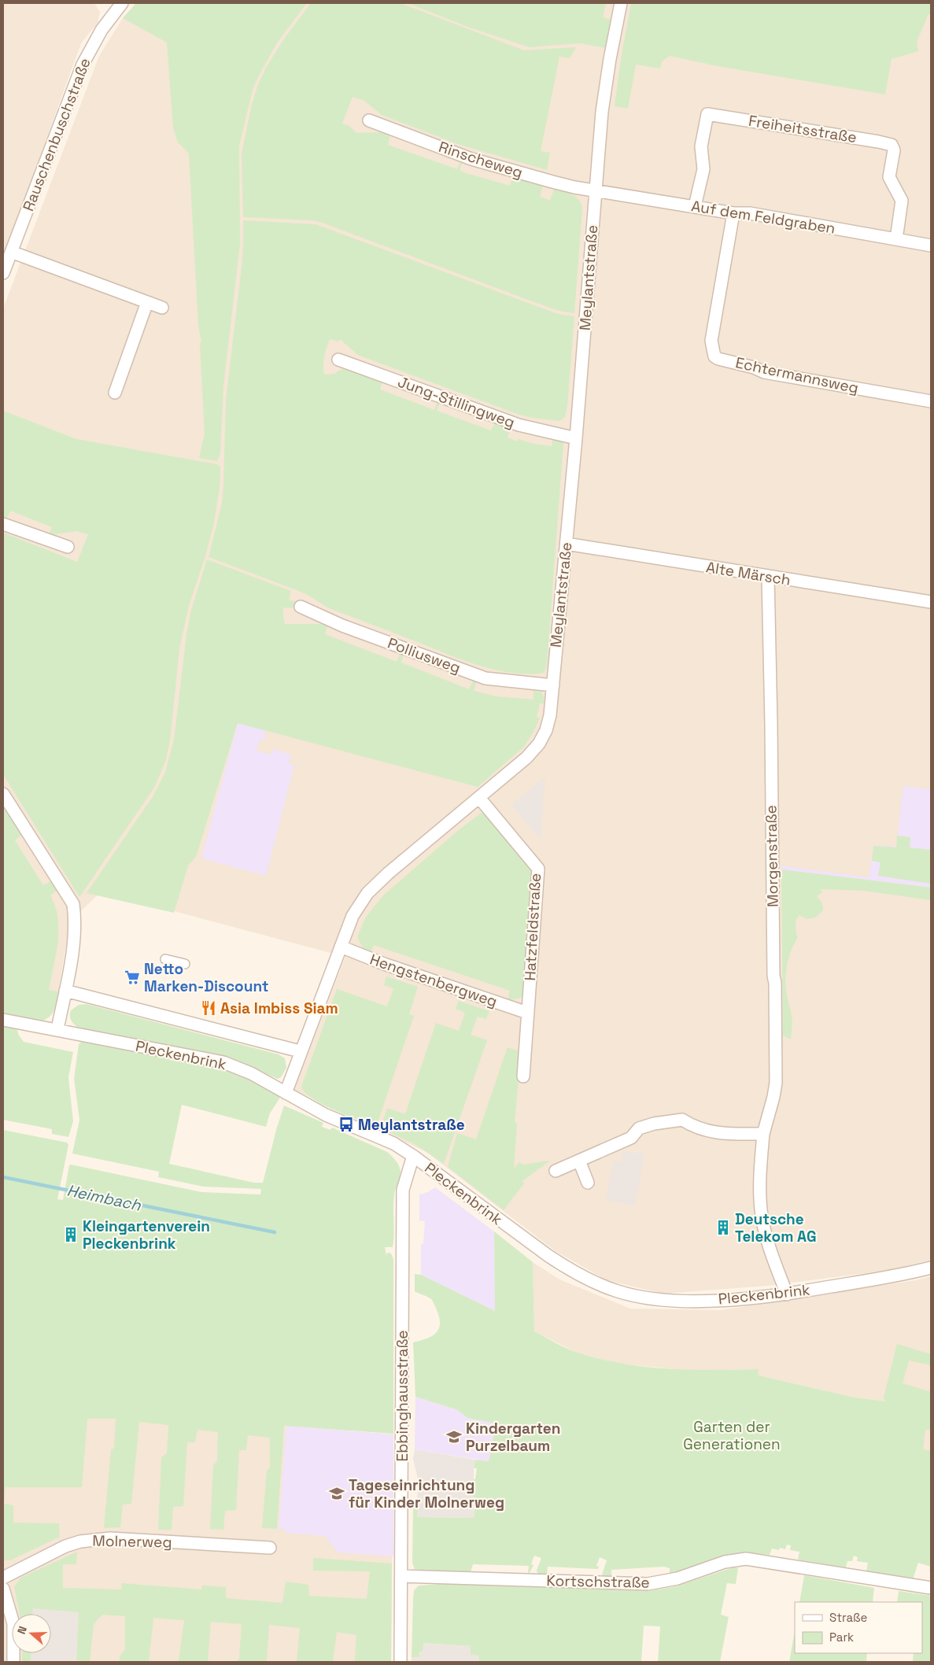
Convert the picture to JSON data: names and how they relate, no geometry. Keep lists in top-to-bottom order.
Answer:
{
  "streets": {
    "street": [
      "Freiheitsstraße",
      "Rauschenbuschstraße",
      "Rinscheweg",
      "Auf dem Feldgraben",
      "Meylantstraße",
      "Echtermannsweg",
      "Jung-Stillingweg",
      "Alte Märsch",
      "Polliusweg",
      "Morgenstraße",
      "Hatzfeldstraße",
      "Hengstenbergweg",
      "Pleckenbrink",
      "Ebbinghausstraße",
      "Molnerweg",
      "Kortschstraße"
    ]
  },
  "crossings": [
    ["Freiheitsstraße", "Auf dem Feldgraben"],
    ["Rinscheweg", "Auf dem Feldgraben"],
    ["Rinscheweg", "Meylantstraße"],
    ["Auf dem Feldgraben", "Meylantstraße"],
    ["Auf dem Feldgraben", "Echtermannsweg"],
    ["Meylantstraße", "Jung-Stillingweg"],
    ["Meylantstraße", "Alte Märsch"],
    ["Meylantstraße", "Polliusweg"],
    ["Meylantstraße", "Hatzfeldstraße"],
    ["Meylantstraße", "Hengstenbergweg"],
    ["Meylantstraße", "Pleckenbrink"],
    ["Alte Märsch", "Morgenstraße"],
    ["Morgenstraße", "Pleckenbrink"],
    ["Hatzfeldstraße", "Hengstenbergweg"],
    ["Pleckenbrink", "Ebbinghausstraße"],
    ["Ebbinghausstraße", "Kortschstraße"]
  ],
  "water": ["Heimbach"],
  "parks": ["Garten der Generationen"],
  "places": {
    "supermarket": ["Netto Marken-Discount"],
    "restaurant": ["Asia Imbiss Siam"],
    "bus stop": ["Meylantstraße"],
    "building": ["Deutsche Telekom AG", "Kleingartenverein Pleckenbrink"],
    "school or university": ["Kindergarten Purzelbaum", "Tageseinrichtung für Kinder Molnerweg"]
  },
  "legend": ["Straße", "Park"],
  "north": "left"
}
